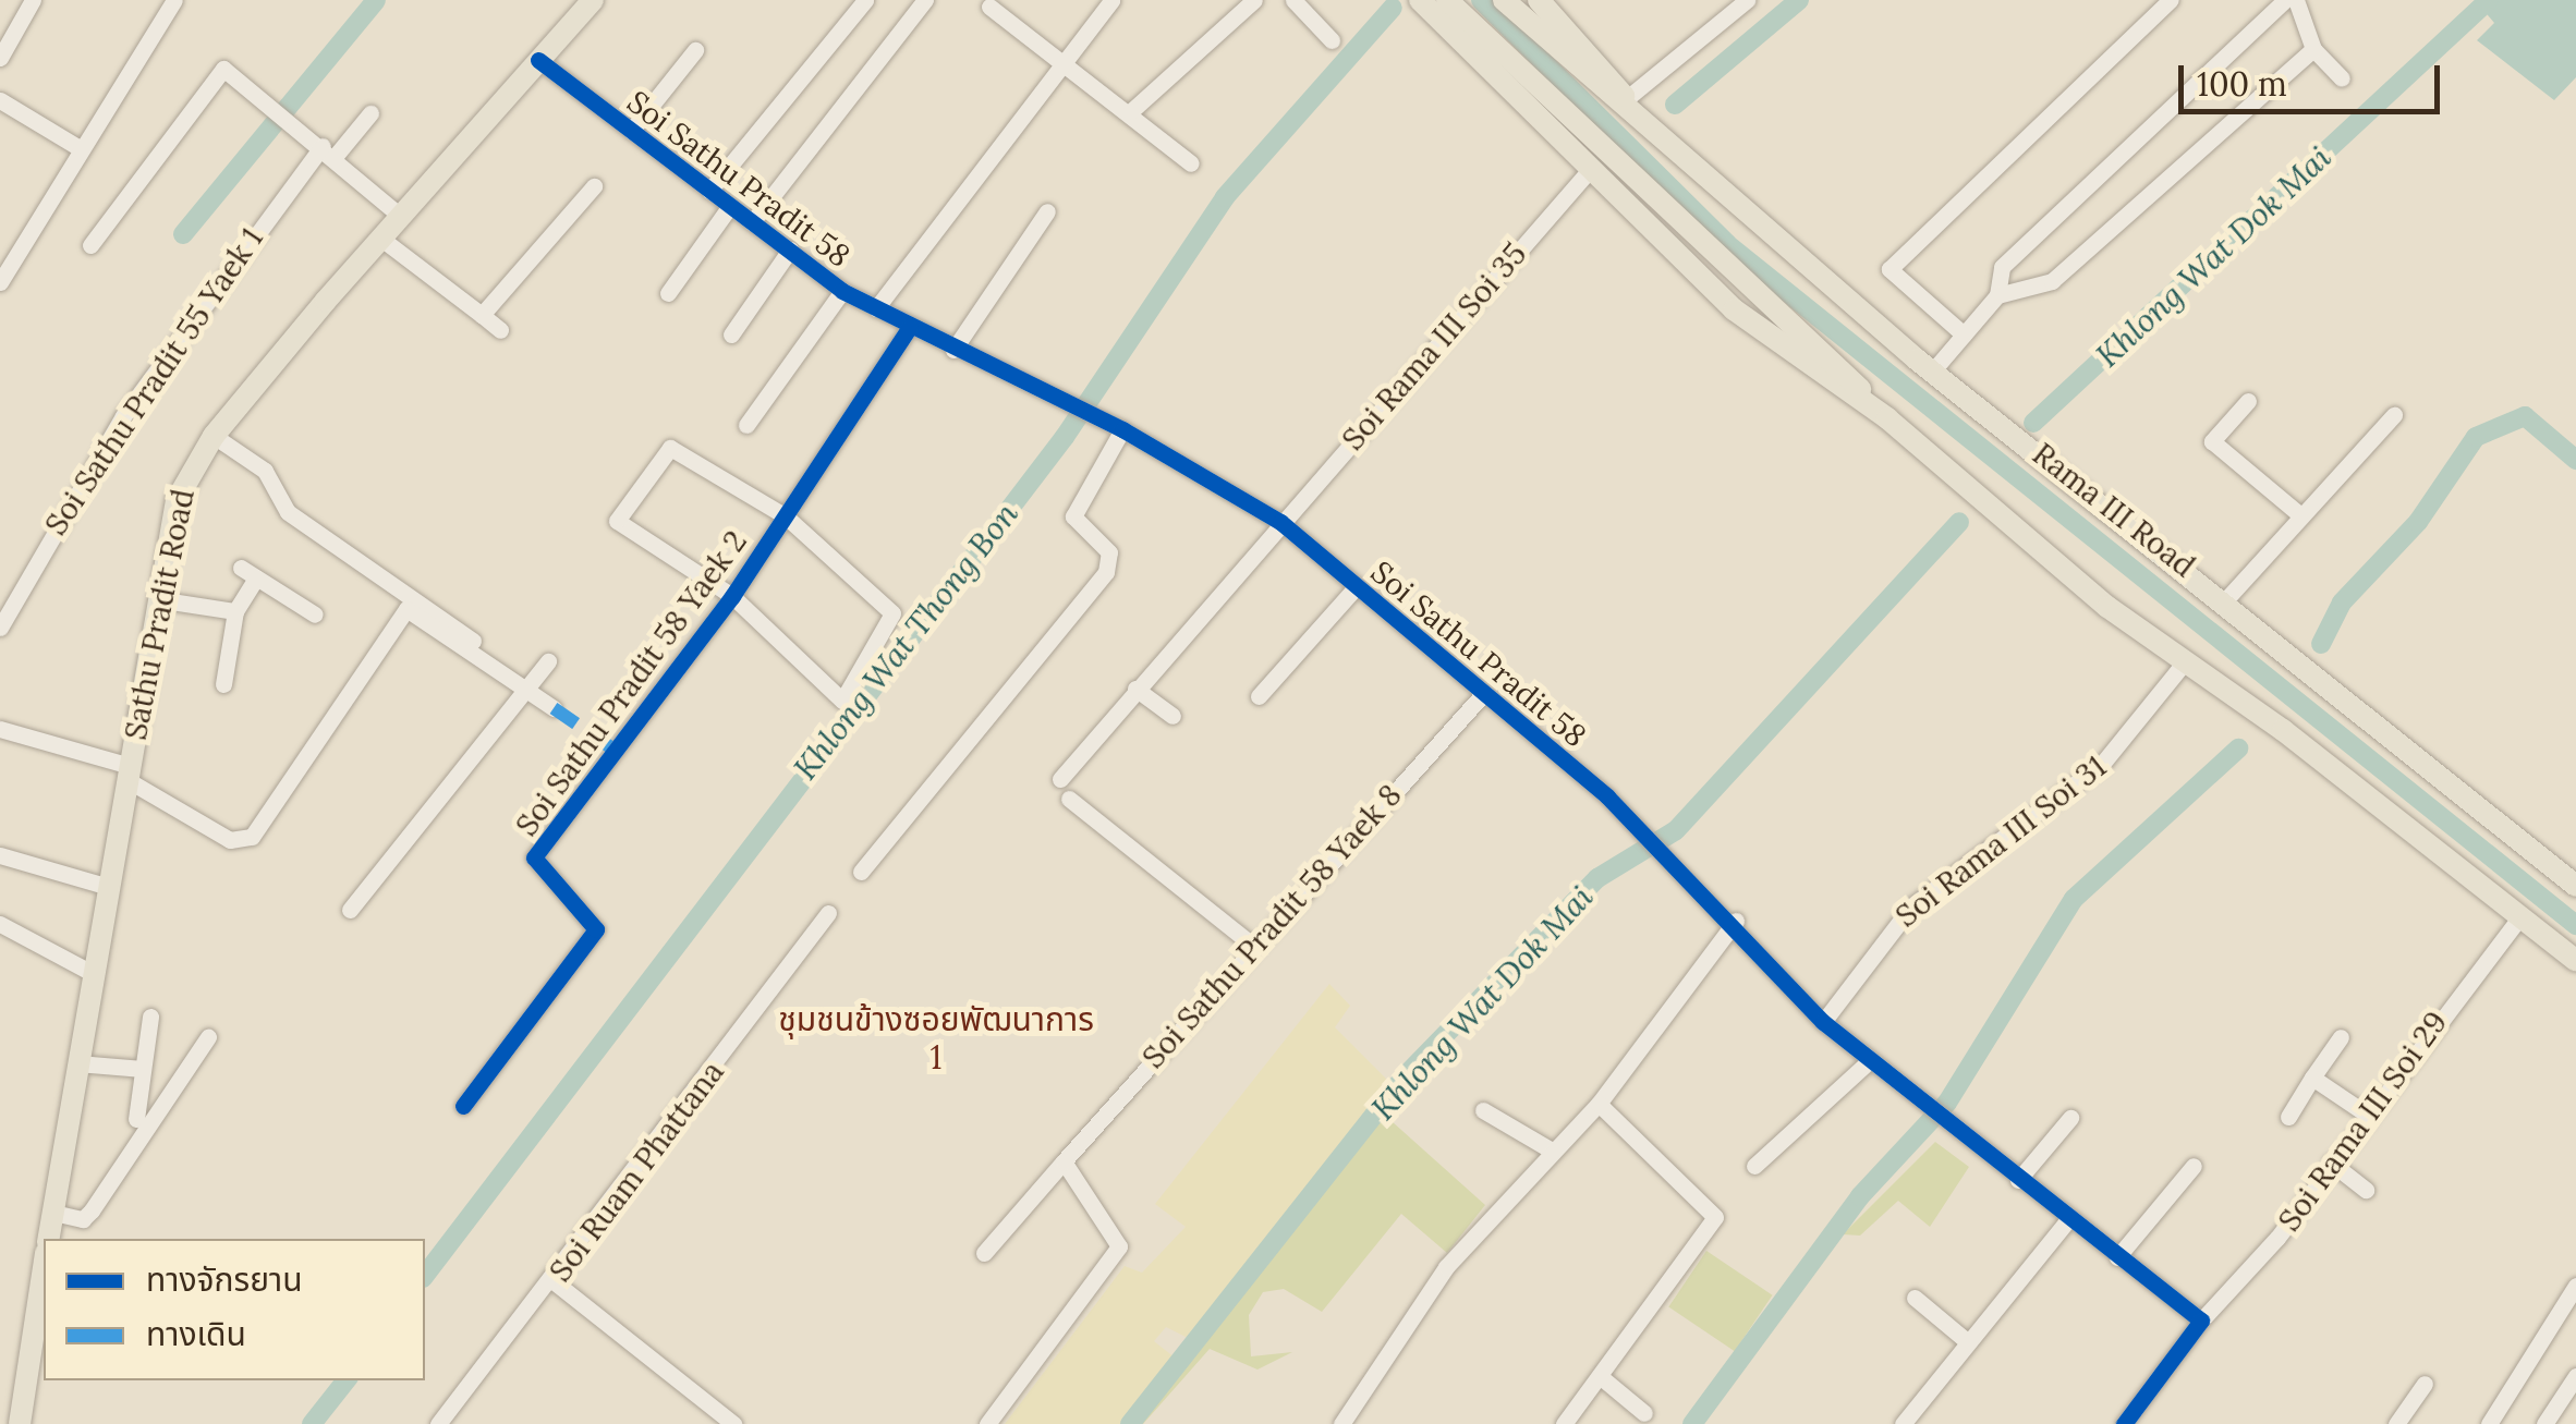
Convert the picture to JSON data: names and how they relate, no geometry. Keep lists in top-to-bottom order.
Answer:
{
  "streets": {
    "main road": ["Rama III Road", "Sathu Pradit Road"],
    "street": [
      "Soi Sathu Pradit 58",
      "Soi Rama III Soi 35",
      "Soi Sathu Pradit 55 Yaek 1",
      "Soi Sathu Pradit 58 Yaek 2",
      "Soi Rama III Soi 31",
      "Soi Sathu Pradit 58 Yaek 8",
      "Soi Rama III Soi 29",
      "Soi Ruam Phattana"
    ]
  },
  "crossings": [
    ["Soi Sathu Pradit 58", "Soi Rama III Soi 35"],
    ["Soi Sathu Pradit 58", "Sathu Pradit Road"],
    ["Soi Sathu Pradit 58", "Soi Sathu Pradit 58 Yaek 2"],
    ["Soi Sathu Pradit 58", "Soi Rama III Soi 31"],
    ["Soi Sathu Pradit 58", "Soi Sathu Pradit 58 Yaek 8"],
    ["Soi Sathu Pradit 58", "Soi Rama III Soi 29"]
  ],
  "districts": ["ชุมชนข้างซอยพัฒนาการ 1"],
  "water": ["Khlong Wat Dok Mai", "Khlong Wat Thong Bon"],
  "legend": ["ทางจักรยาน", "ทางเดิน"],
  "scale_bar": "100 m"
}
